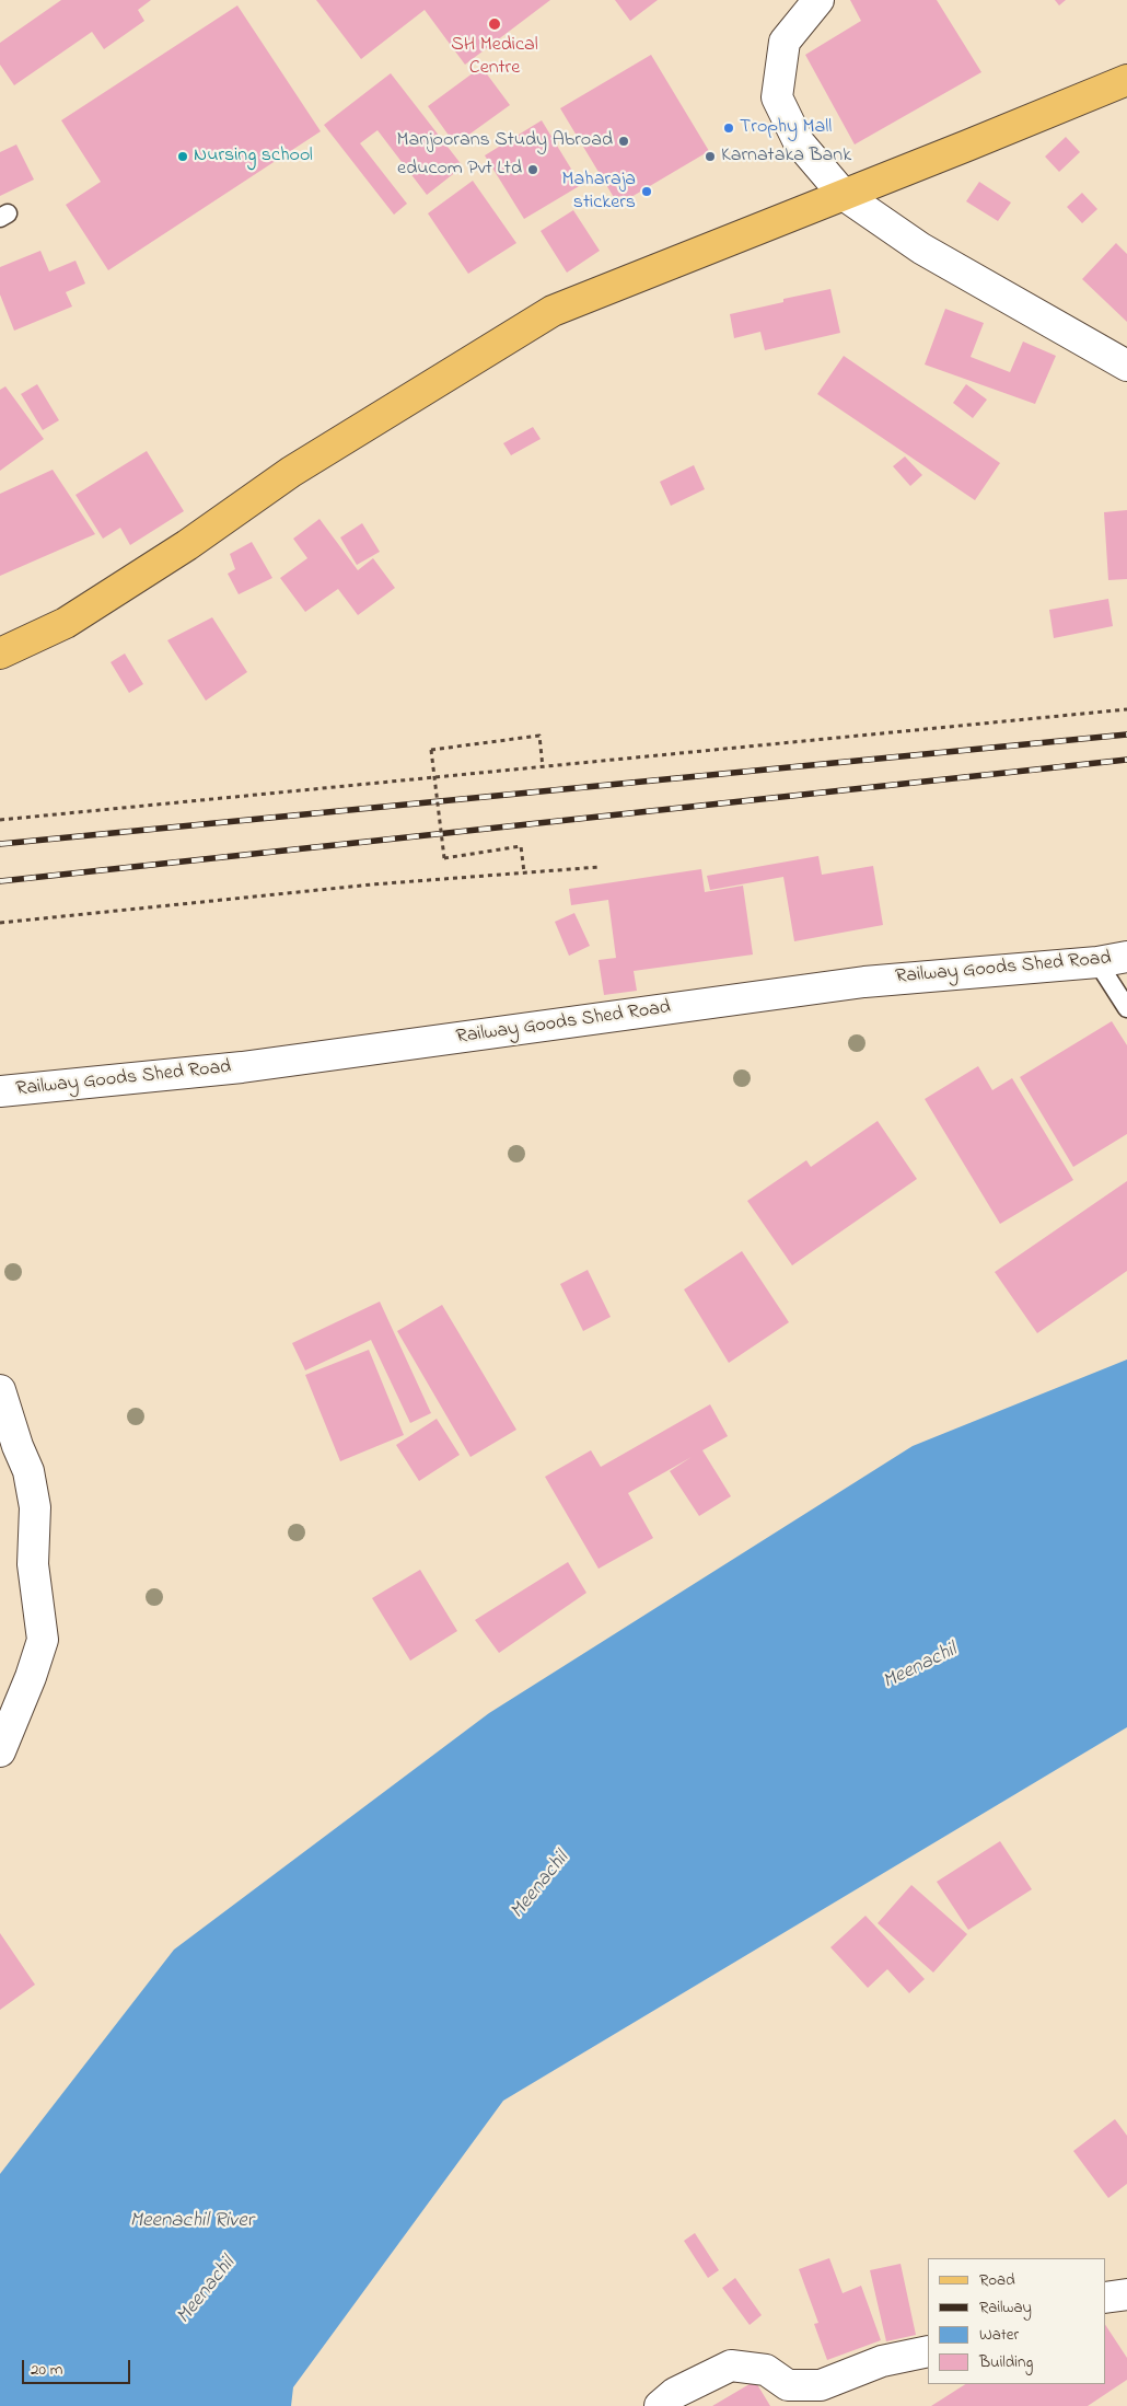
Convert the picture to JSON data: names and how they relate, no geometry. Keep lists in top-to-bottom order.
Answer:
{
  "streets": {
    "street": ["Railway Goods Shed Road"]
  },
  "water": ["Meenachil", "Meenachil River"],
  "places": [
    "SH Medical Centre",
    "Trophy Mall",
    "Manjoorans Study Abroad",
    "Nursing school",
    "Karnataka Bank",
    "educom Pvt Ltd",
    "Maharaja stickers"
  ],
  "legend": [
    "Road",
    "Railway",
    "Water",
    "Building"
  ],
  "scale_bar": "20 m"
}
